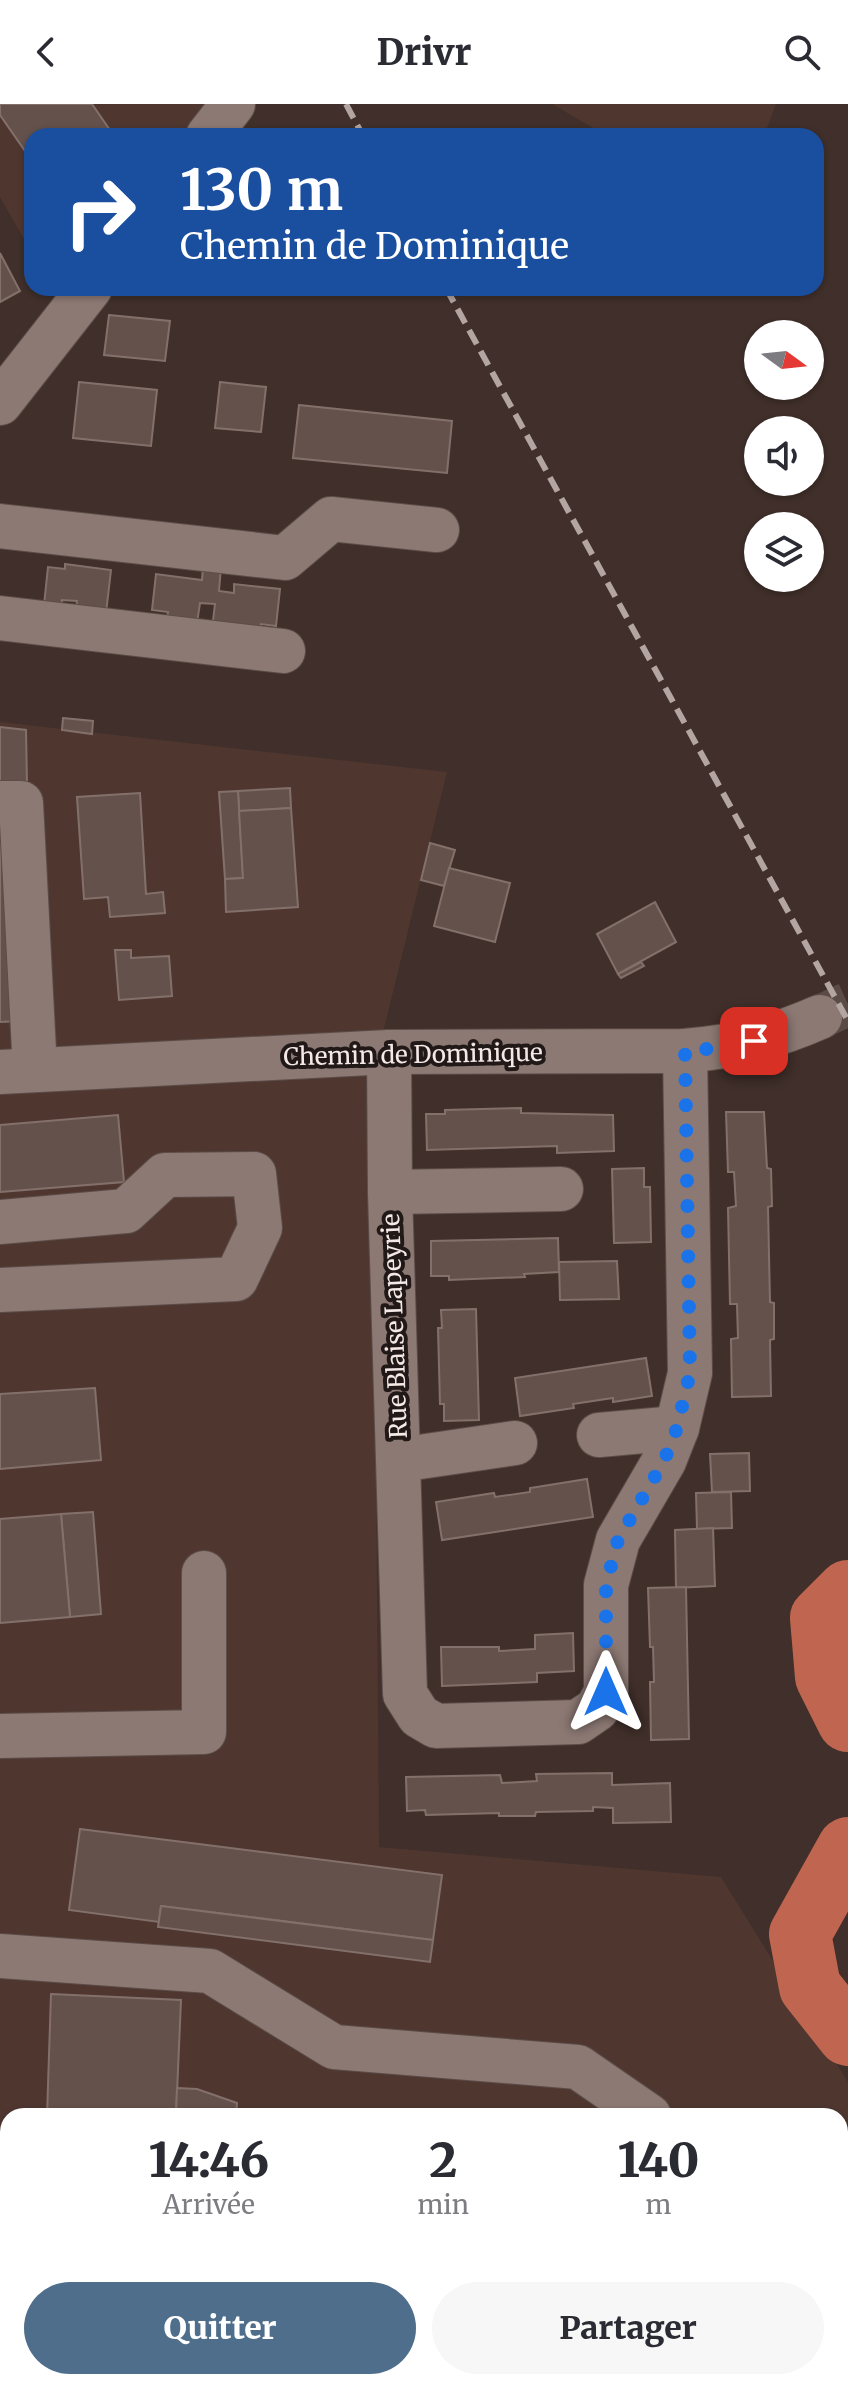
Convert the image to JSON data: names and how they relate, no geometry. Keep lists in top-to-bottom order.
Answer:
{
  "streets": {
    "street": ["Chemin de Dominique", "Rue Blaise Lapeyrie"]
  },
  "crossings": [
    ["Chemin de Dominique", "Rue Blaise Lapeyrie"]
  ],
  "north": "right",
  "page": {
    "header": "Drivr",
    "turn": ["130 m", "Chemin de Dominique"],
    "eta": [
      "14:46",
      "Arrivée",
      "2",
      "min",
      "140",
      "m"
    ],
    "buttons": ["Quitter", "Partager"]
  }
}
